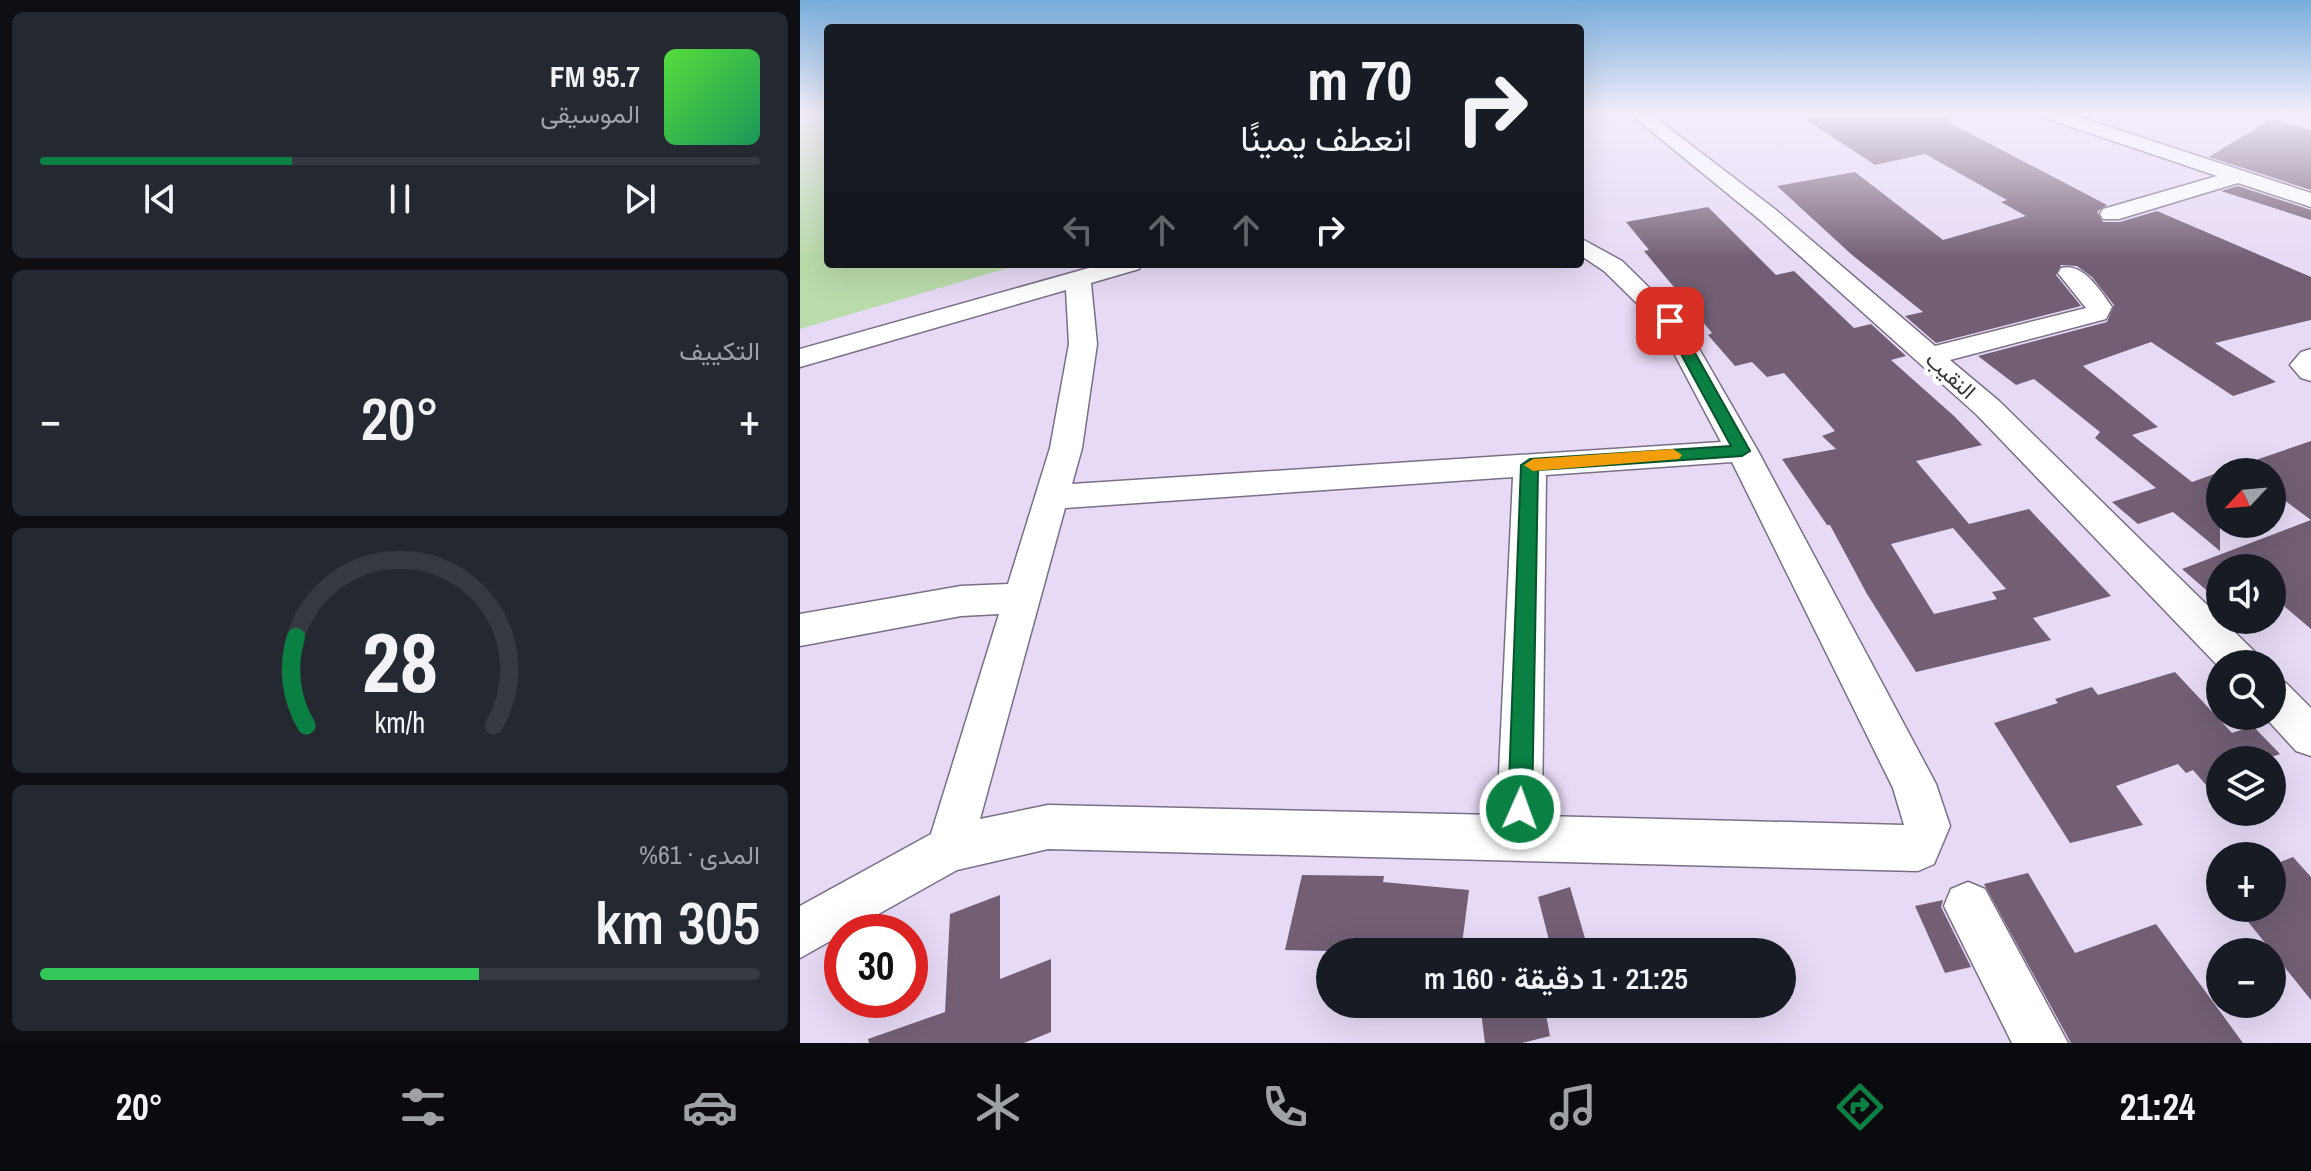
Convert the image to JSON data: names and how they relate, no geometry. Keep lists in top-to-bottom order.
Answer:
{
  "streets": {
    "street": ["النقيب"]
  },
  "north": "bottom left",
  "page": {
    "turn": ["70 m", "انعطف يمينًا"],
    "song": ["95.7 FM", "الموسيقى"],
    "tile": [
      "التكييف",
      ["المدى · 61%", "305 km"]
    ],
    "heat": ["−", "20°", "+"],
    "map_buttons": ["+", "−"],
    "limit": "30",
    "trip": "21:25 · 1 دقيقة · 160 m",
    "tabs": ["21:24", "20°"],
    "gauge": ["28", "km/h"]
  }
}
